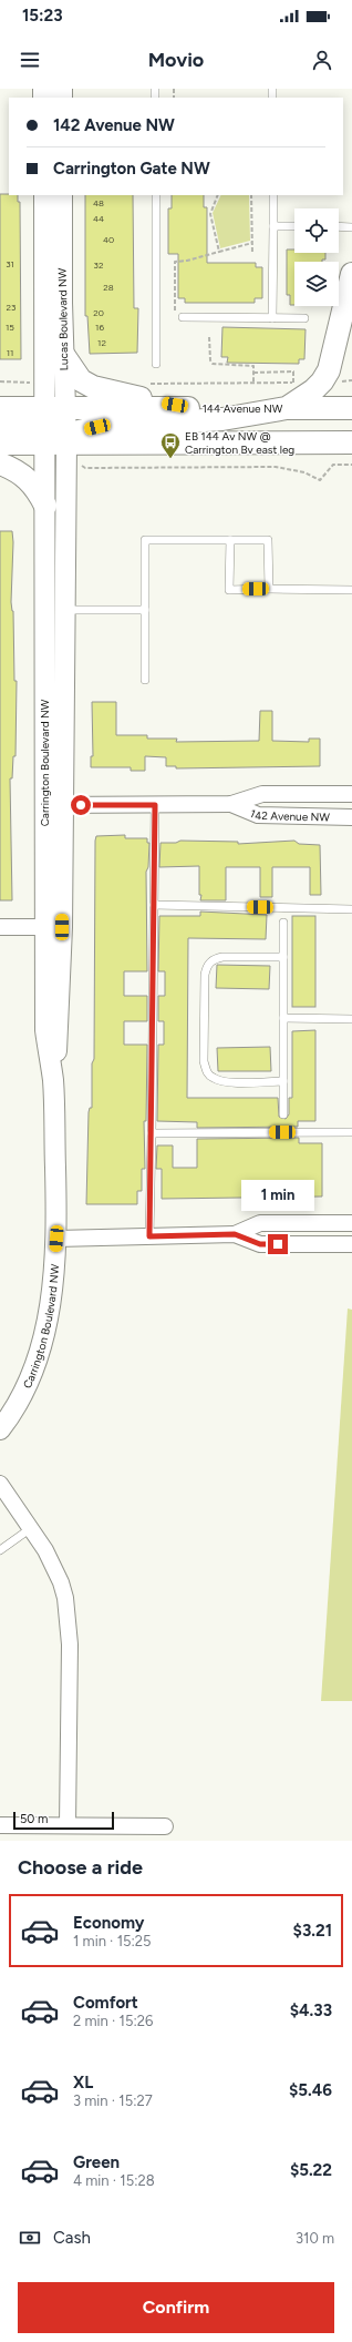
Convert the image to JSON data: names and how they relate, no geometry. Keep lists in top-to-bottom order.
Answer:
{
  "streets": {
    "main road": ["144 Avenue NW"],
    "street": ["Lucas Boulevard NW", "Carrington Boulevard NW", "142 Avenue NW"]
  },
  "crossings": [
    ["Lucas Boulevard NW", "144 Avenue NW"],
    ["Lucas Boulevard NW", "Carrington Boulevard NW"],
    ["Carrington Boulevard NW", "142 Avenue NW"]
  ],
  "places": {
    "bus stop": ["EB 144 Av NW @ Carrington Bv east leg"]
  },
  "house_numbers": [
    "48",
    "44",
    "40",
    "31",
    "32",
    "28",
    "23",
    "20",
    "15",
    "16",
    "12",
    "11"
  ],
  "scale_bar": "50 m",
  "page": {
    "status": "15:23",
    "header": "Movio",
    "banner": ["142 Avenue NW", "Carrington Gate NW"],
    "bubble": "1 min",
    "scale": "50 m",
    "heading": "Choose a ride",
    "list": [
      {
        "name": "Economy",
        "note": "1 min · 15:25",
        "value": "$3.21"
      },
      {
        "name": "Comfort",
        "note": "2 min · 15:26",
        "value": "$4.33"
      },
      {
        "name": "XL",
        "note": "3 min · 15:27",
        "value": "$5.46"
      },
      {
        "name": "Green",
        "note": "4 min · 15:28",
        "value": "$5.22"
      }
    ],
    "pay": ["Cash", "310 m"],
    "buttons": "Confirm"
  }
}
